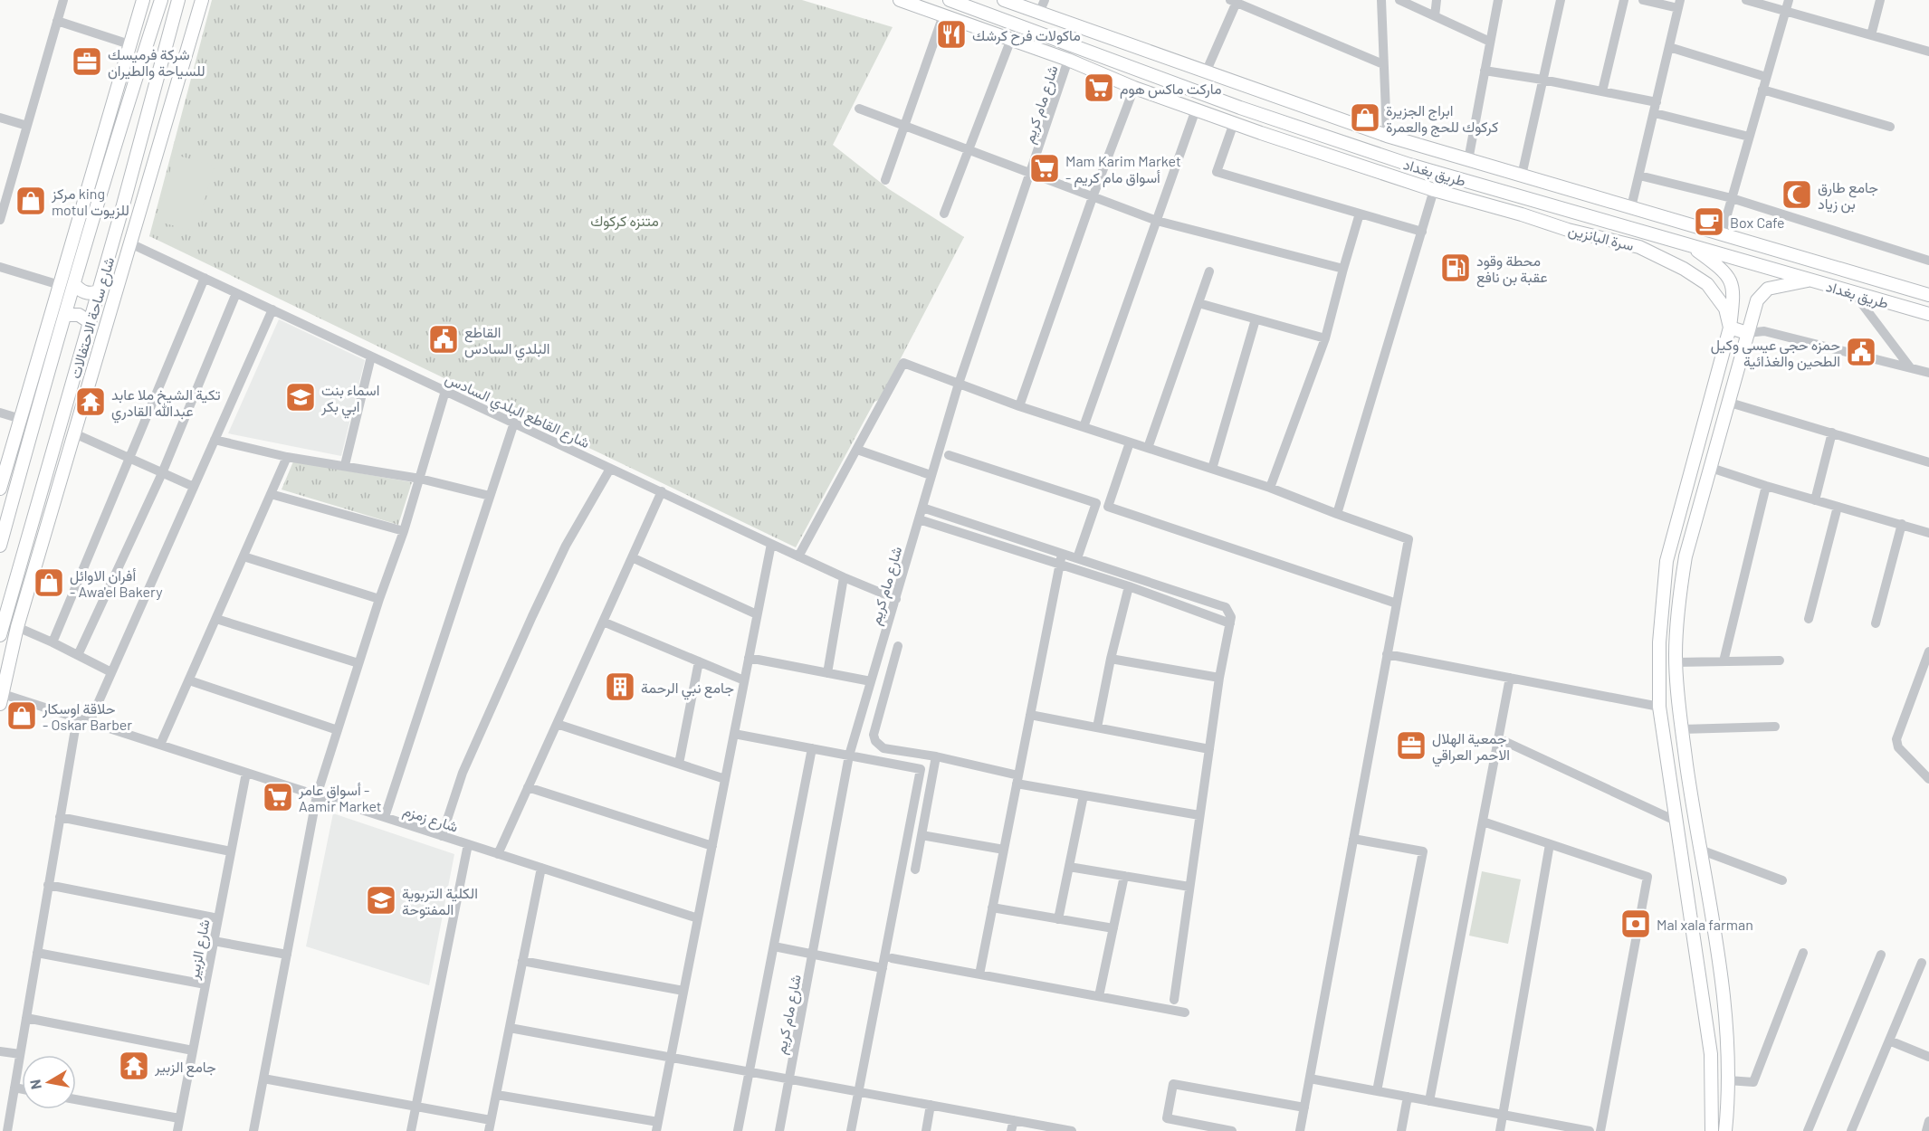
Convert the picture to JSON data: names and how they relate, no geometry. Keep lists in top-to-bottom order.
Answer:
{
  "streets": {
    "main road": ["طريق بغداد", "سرة البانزين", "شارع ساحة الاحتفالات"],
    "street": [
      "شارع مام كريم",
      "شارع القاطع البلدي السادس",
      "شارع زمزم",
      "شارع الزبير"
    ]
  },
  "crossings": [
    ["شارع مام كريم", "سرة البانزين"],
    ["شارع مام كريم", "شارع القاطع البلدي السادس"],
    ["شارع زمزم", "شارع الزبير"]
  ],
  "parks": ["متنزه كركوك"],
  "places": {
    "restaurant": ["ماكولات فرح كرشك"],
    "office": ["شركة فرميسك للسياحة والطيران", "جمعية الهلال الاحمر العراقي"],
    "supermarket": ["ماركت ماكس هوم", "Mam Karim Market - أسواق مام كريم", "أسواق عامر - Aamir Market"],
    "shop": [
      "ابراج الجزيرة كركوك للحج والعمرة",
      "مركز king motul للزيوت",
      "أفران الاوائل - Awa'el Bakery",
      "حلاقة اوسكار - Oskar Barber"
    ],
    "mosque": ["جامع طارق بن زياد"],
    "cafe": ["Box Cafe"],
    "fuel station": ["محطة وقود عقبة بن نافع"],
    "public building": ["القاطع البلدي السادس", "حمزه حجي عيسى وكيل الطحين والغذائية"],
    "school or university": ["اسماء بنت ابي بكر", "الكلية التربوية المفتوحة"],
    "temple": ["تكية الشيخ ملا عابد عبدالله القادري", "جامع الزبير"],
    "building": ["جامع نبي الرحمة"],
    "bank": ["Mal xala farman"]
  },
  "north": "left"
}
